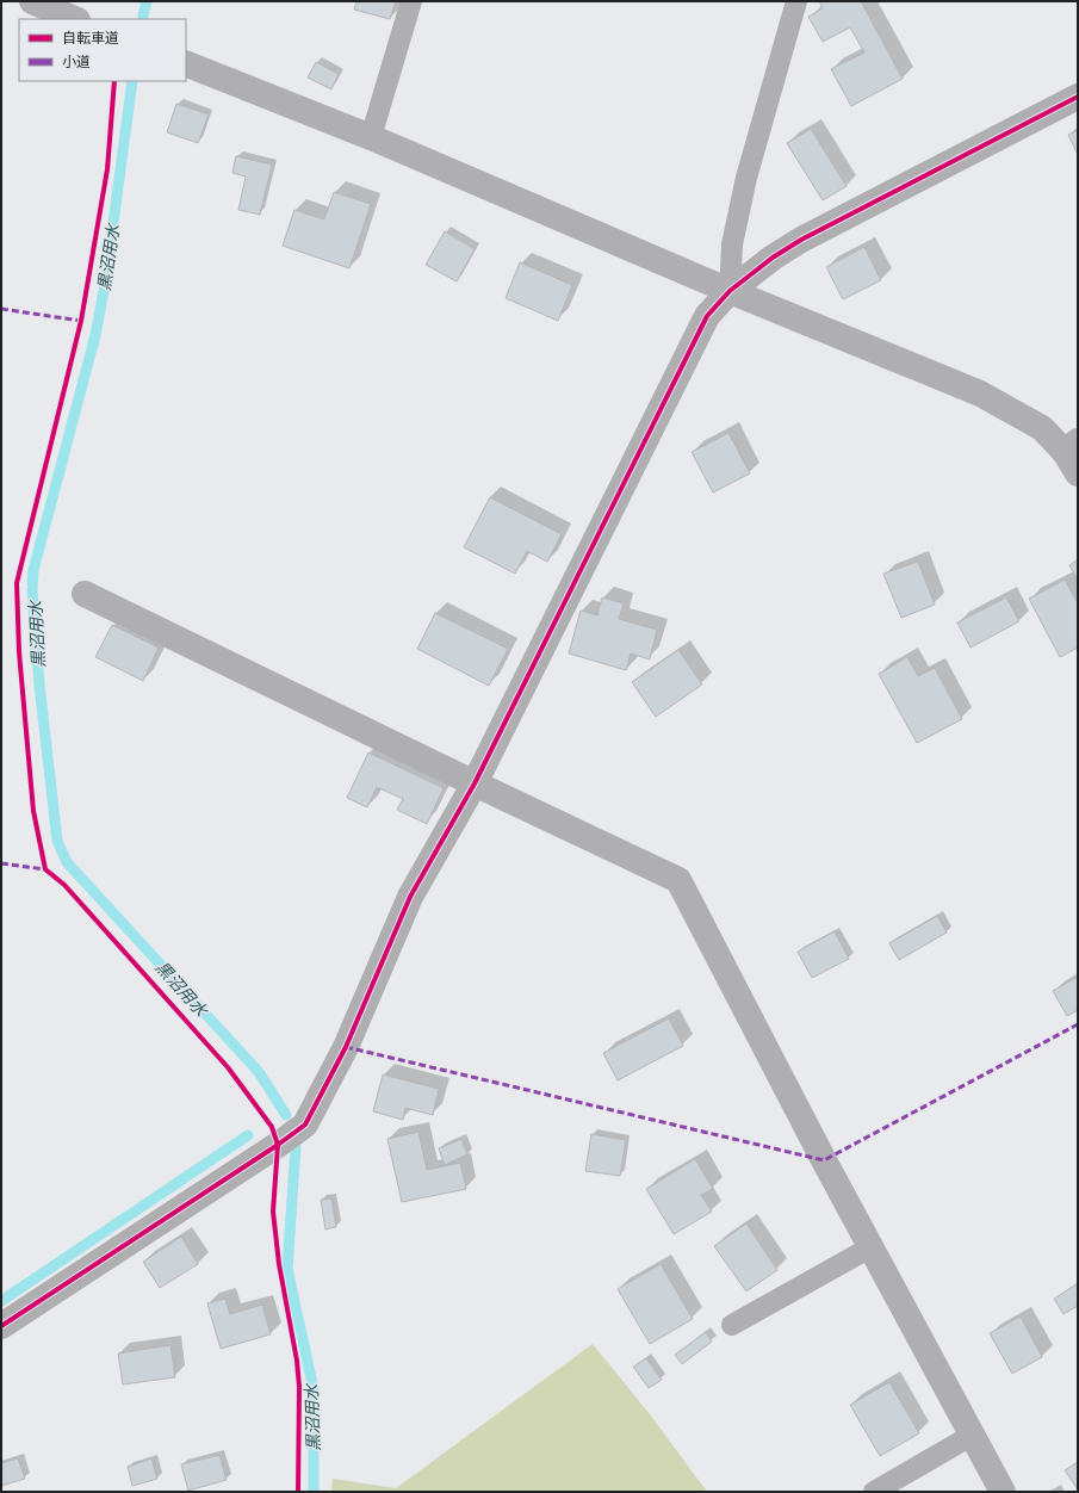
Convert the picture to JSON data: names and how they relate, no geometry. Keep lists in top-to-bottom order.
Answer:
{
  "water": ["黒沼用水"],
  "legend": ["自転車道", "小道"]
}
